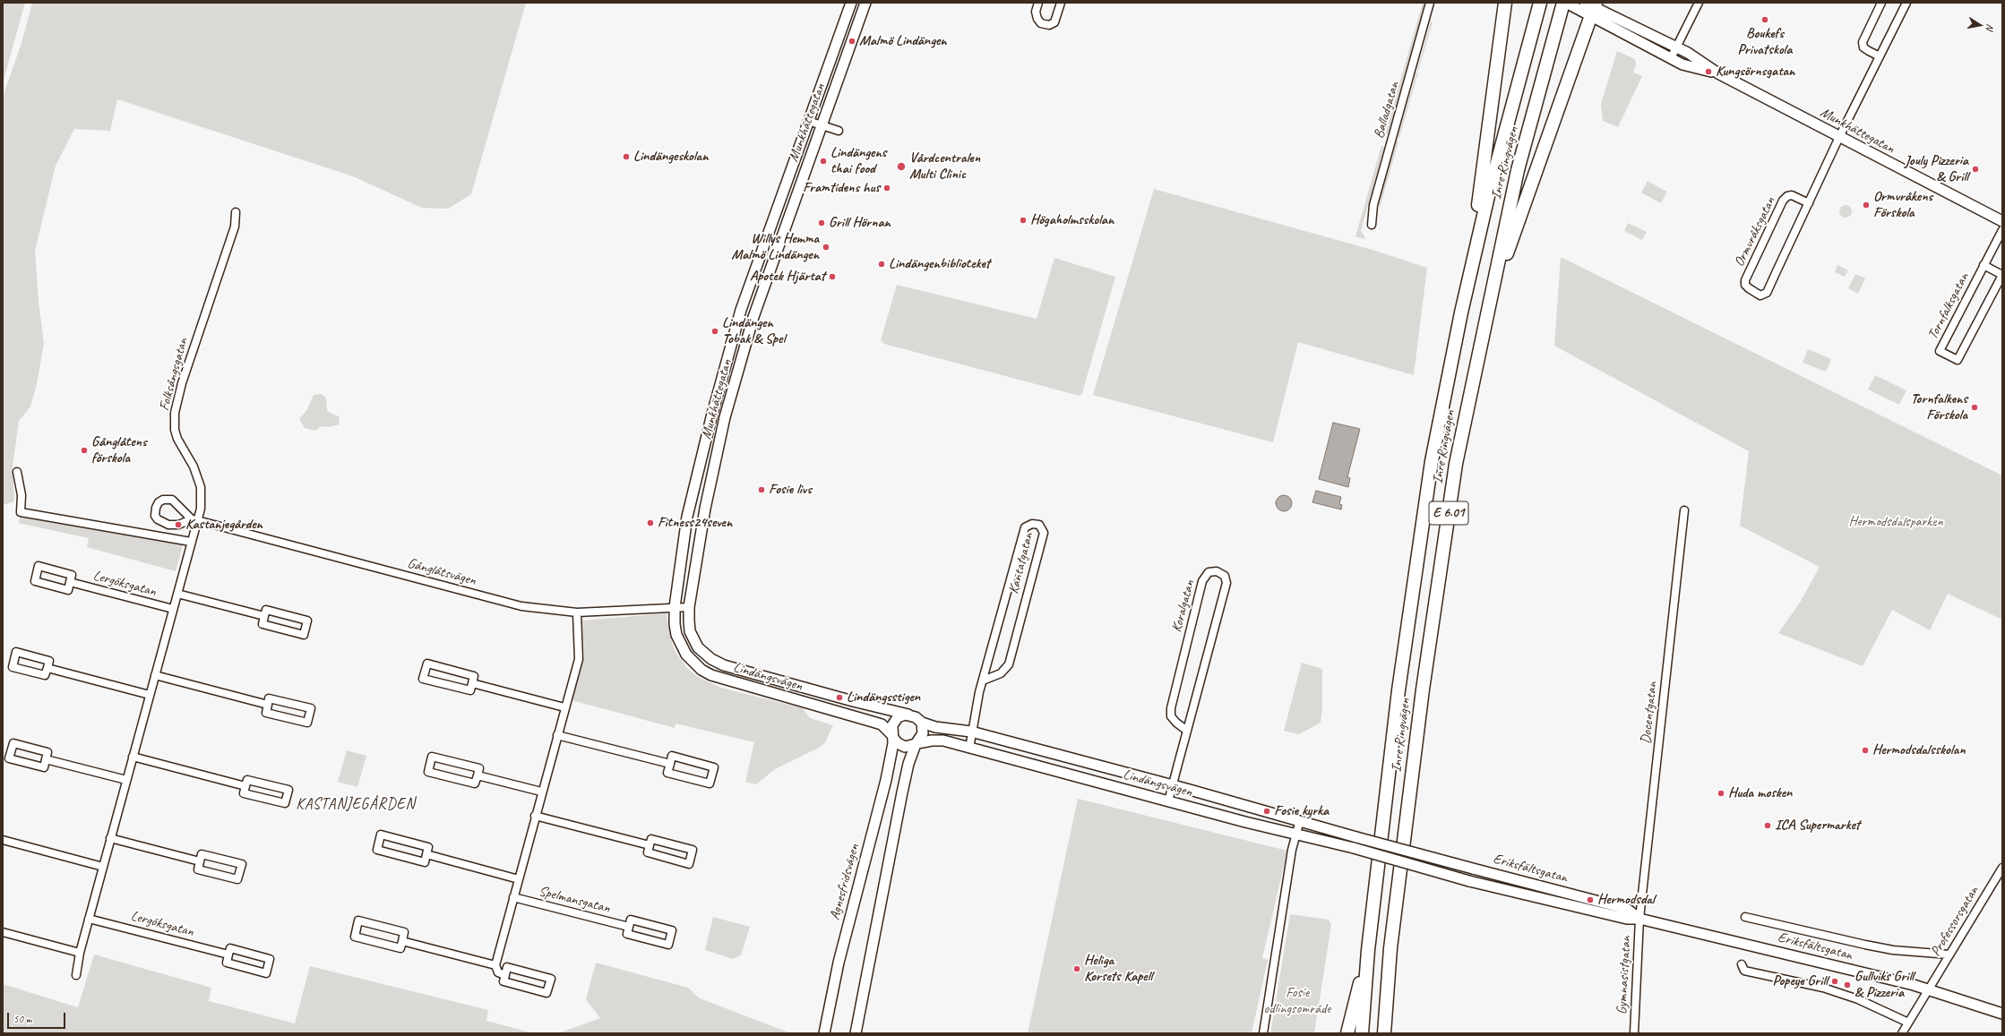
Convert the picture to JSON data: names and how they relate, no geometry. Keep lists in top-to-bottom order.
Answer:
{
  "streets": {
    "highway": ["Inre Ringvägen", "E 6.01"],
    "street": [
      "Balladgatan",
      "Munkhättegatan",
      "Ormvråksgatan",
      "Tornfalksgatan",
      "Folksångsgatan",
      "Kantatgatan",
      "Gånglåtsvägen",
      "Lergöksgatan",
      "Koralgatan",
      "Lindängsvägen",
      "Docentgatan",
      "Eriksfältsgatan",
      "Agnesfridsvägen",
      "Spelmansgatan",
      "Professorsgatan",
      "Gymnasistgatan"
    ]
  },
  "crossings": [
    ["Munkhättegatan", "Inre Ringvägen"],
    ["Munkhättegatan", "Ormvråksgatan"],
    ["Munkhättegatan", "Gånglåtsvägen"],
    ["Munkhättegatan", "Lindängsvägen"],
    ["Folksångsgatan", "Gånglåtsvägen"],
    ["Folksångsgatan", "Lergöksgatan"],
    ["Kantatgatan", "Lindängsvägen"],
    ["Gånglåtsvägen", "Lindängsvägen"],
    ["Koralgatan", "Lindängsvägen"],
    ["Lindängsvägen", "Eriksfältsgatan"],
    ["Lindängsvägen", "Agnesfridsvägen"],
    ["Docentgatan", "Eriksfältsgatan"],
    ["Docentgatan", "Gymnasistgatan"],
    ["Eriksfältsgatan", "Professorsgatan"],
    ["Eriksfältsgatan", "Gymnasistgatan"]
  ],
  "districts": ["KASTANJEGÅRDEN"],
  "parks": ["Hermodsdalsparken", "Fosie odlingsområde"],
  "places": [
    "Boukefs Privatskola",
    "Malmö Lindängen",
    "Kungsörnsgatan",
    "Lindängeskolan",
    "Lindängens thai food",
    "Vårdcentralen Multi Clinic",
    "Jouly Pizzeria & Grill",
    "Framtidens hus",
    "Ormvråkens Förskola",
    "Högaholmsskolan",
    "Grill Hörnan",
    "Willys Hemma Malmö Lindängen",
    "Lindängenbiblioteket",
    "Apotek Hjärtat",
    "Lindängen Tobak & Spel",
    "Tornfalkens Förskola",
    "Gånglåtens förskola",
    "Fosie livs",
    "Fitness24seven",
    "Kastanjegården",
    "Lindängsstigen",
    "Hermodsdalsskolan",
    "Huda mosken",
    "Fosie kyrka",
    "ICA Supermarket",
    "Hermodsdal",
    "Heliga Korsets Kapell",
    "Popeye Grill",
    "Gullviks Grill & Pizzeria"
  ],
  "scale_bar": "50 m",
  "north": "right"
}
